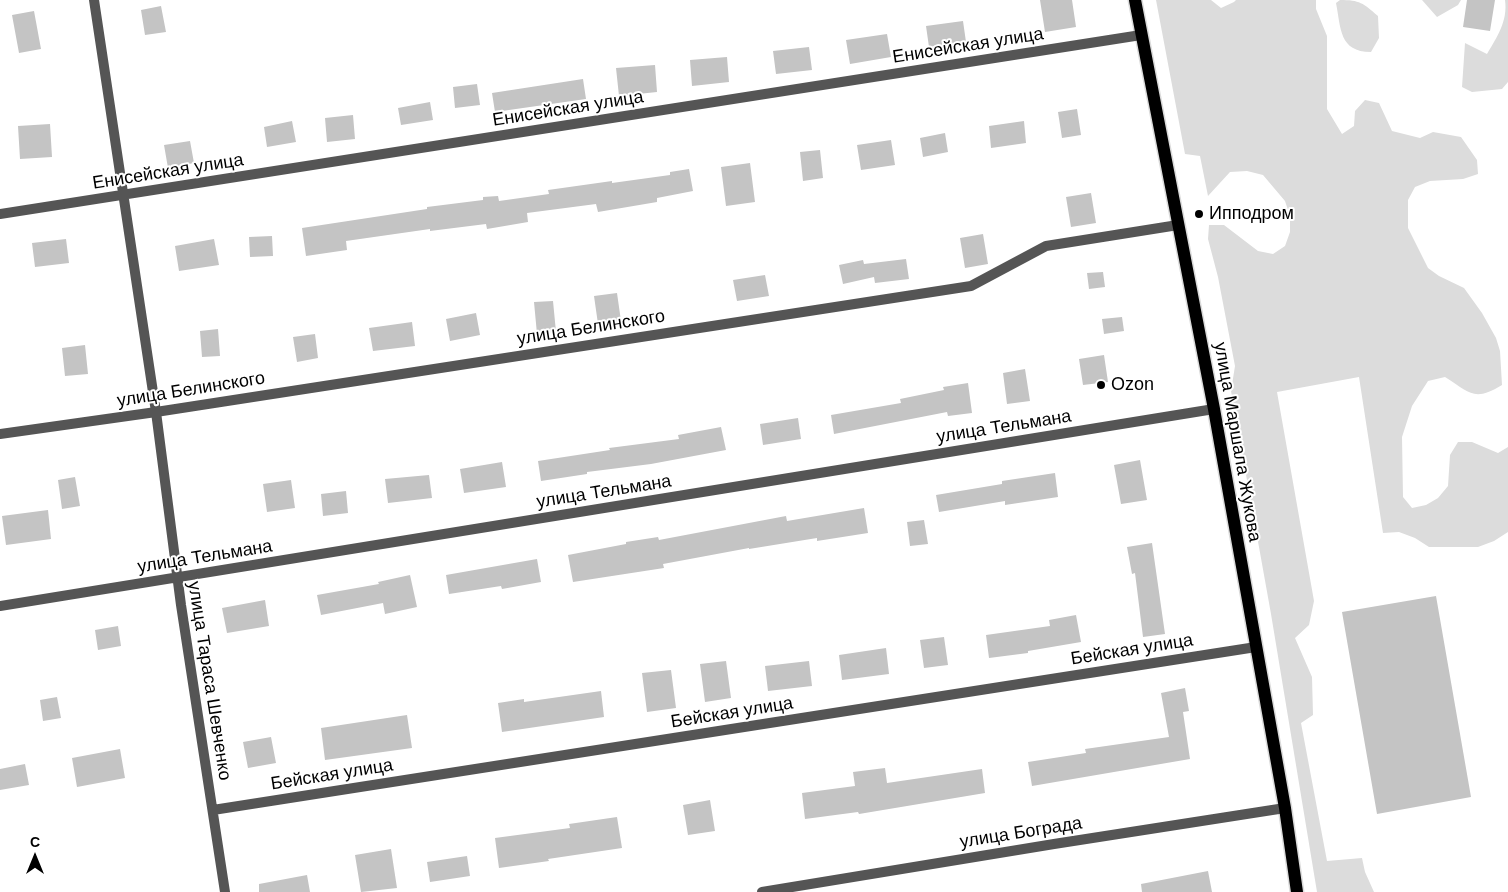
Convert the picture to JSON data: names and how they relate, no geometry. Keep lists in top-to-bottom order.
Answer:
{
  "streets": {
    "main road": ["улица Маршала Жукова"],
    "street": [
      "Енисейская улица",
      "улица Белинского",
      "улица Тельмана",
      "Бейская улица",
      "улица Тараса Шевченко",
      "улица Бограда"
    ]
  },
  "crossings": [
    ["Енисейская улица", "улица Маршала Жукова"],
    ["Енисейская улица", "улица Тараса Шевченко"],
    ["улица Белинского", "улица Маршала Жукова"],
    ["улица Белинского", "улица Тараса Шевченко"],
    ["улица Тельмана", "улица Маршала Жукова"],
    ["улица Тельмана", "улица Тараса Шевченко"],
    ["улица Маршала Жукова", "Бейская улица"],
    ["улица Маршала Жукова", "улица Бограда"],
    ["Бейская улица", "улица Тараса Шевченко"]
  ],
  "places": ["Ипподром", "Ozon"],
  "north": "top"
}
